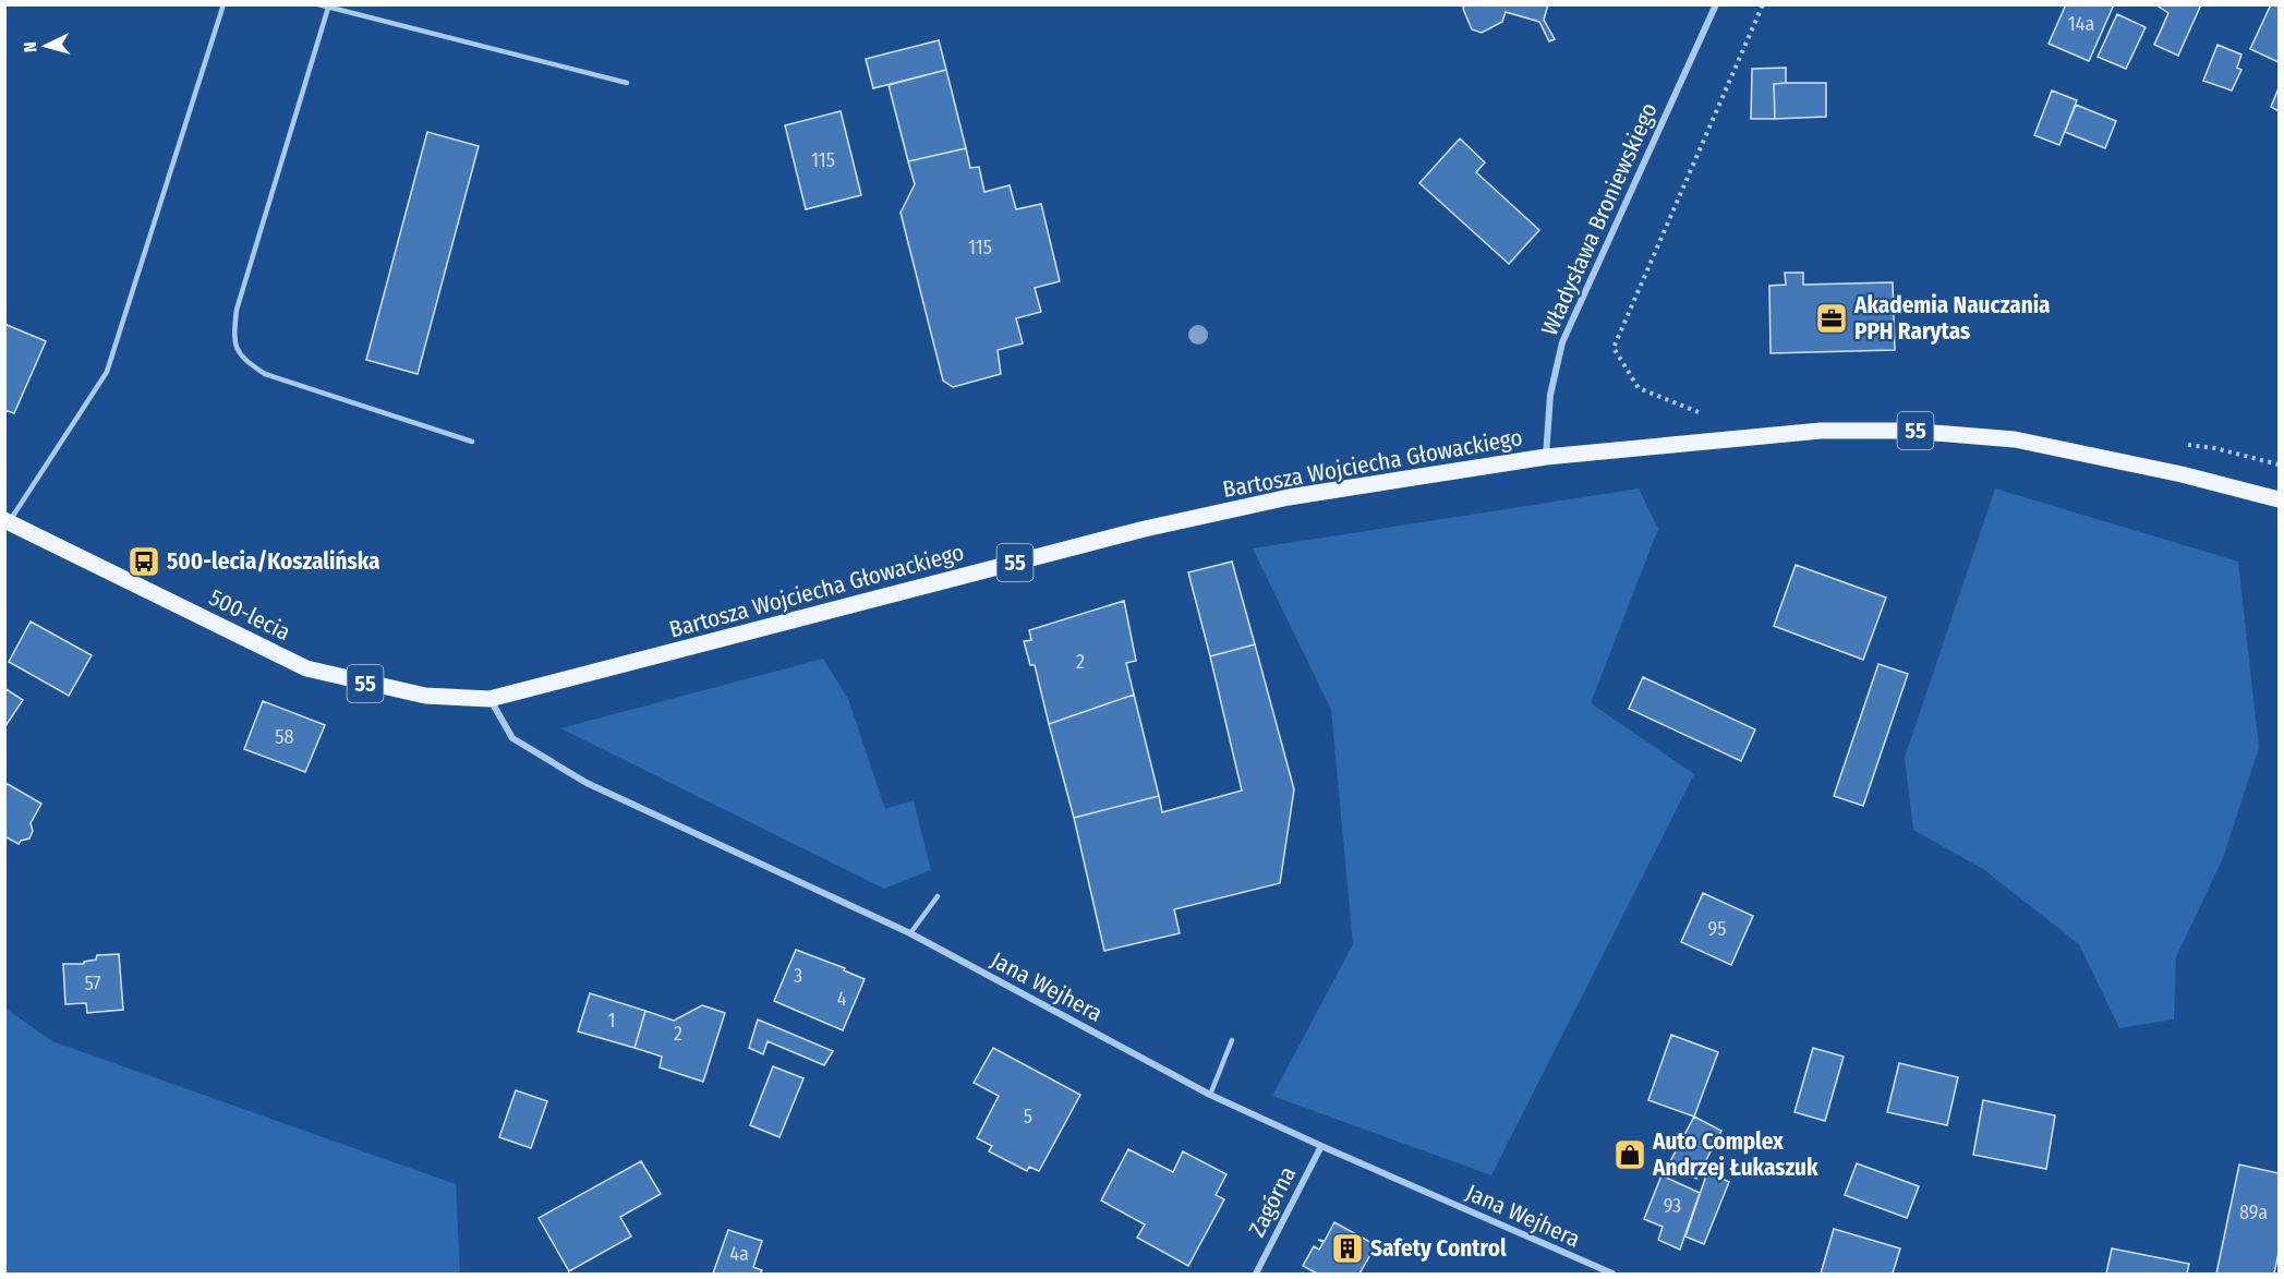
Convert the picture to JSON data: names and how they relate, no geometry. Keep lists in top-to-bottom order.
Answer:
{
  "streets": {
    "main road": ["55", "Bartosza Wojciecha Głowackiego", "500-lecia"],
    "street": ["Władysława Broniewskiego", "Jana Wejhera", "Zagórna"]
  },
  "crossings": [
    ["Władysława Broniewskiego", "Bartosza Wojciecha Głowackiego"],
    ["Bartosza Wojciecha Głowackiego", "500-lecia"],
    ["Bartosza Wojciecha Głowackiego", "Jana Wejhera"],
    ["500-lecia", "Jana Wejhera"],
    ["Jana Wejhera", "Zagórna"]
  ],
  "places": {
    "office": ["Akademia Nauczania PPH Rarytas"],
    "bus stop": ["500-lecia/Koszalińska"],
    "shop": ["Auto Complex Andrzej Łukaszuk"],
    "building": ["Safety Control"]
  },
  "house_numbers": [
    "14a",
    "115",
    "115",
    "2",
    "58",
    "95",
    "3",
    "57",
    "4",
    "1",
    "2",
    "5",
    "93",
    "89a",
    "4a"
  ],
  "north": "left"
}
